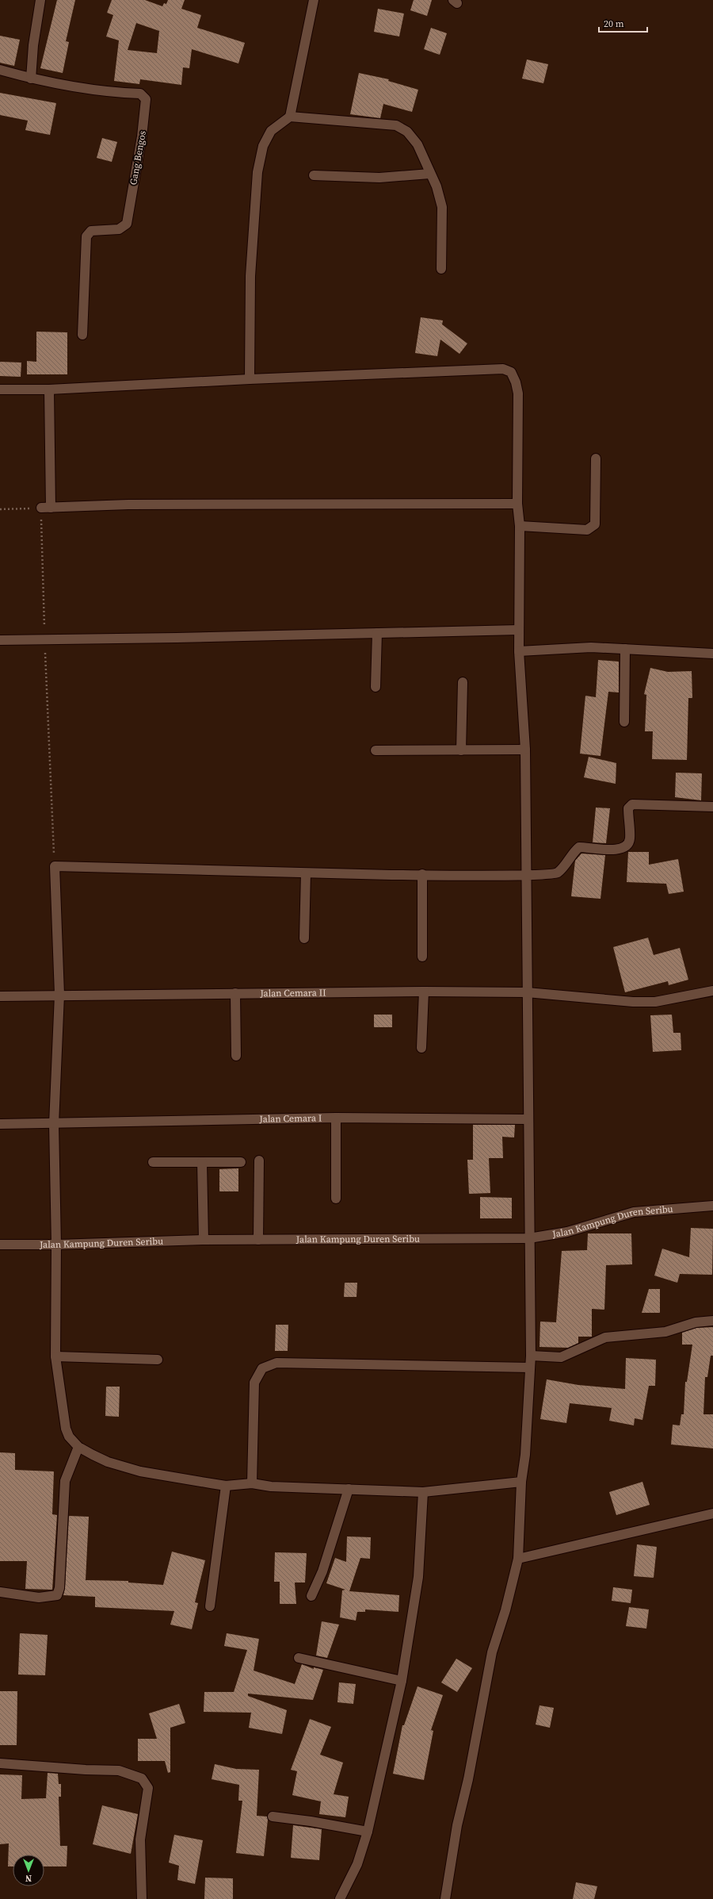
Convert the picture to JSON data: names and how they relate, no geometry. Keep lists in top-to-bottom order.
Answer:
{
  "streets": {
    "street": [
      "Gang Bengos",
      "Jalan Cemara II",
      "Jalan Cemara I",
      "Jalan Kampung Duren Seribu"
    ]
  },
  "scale_bar": "20 m",
  "north": "bottom"
}
